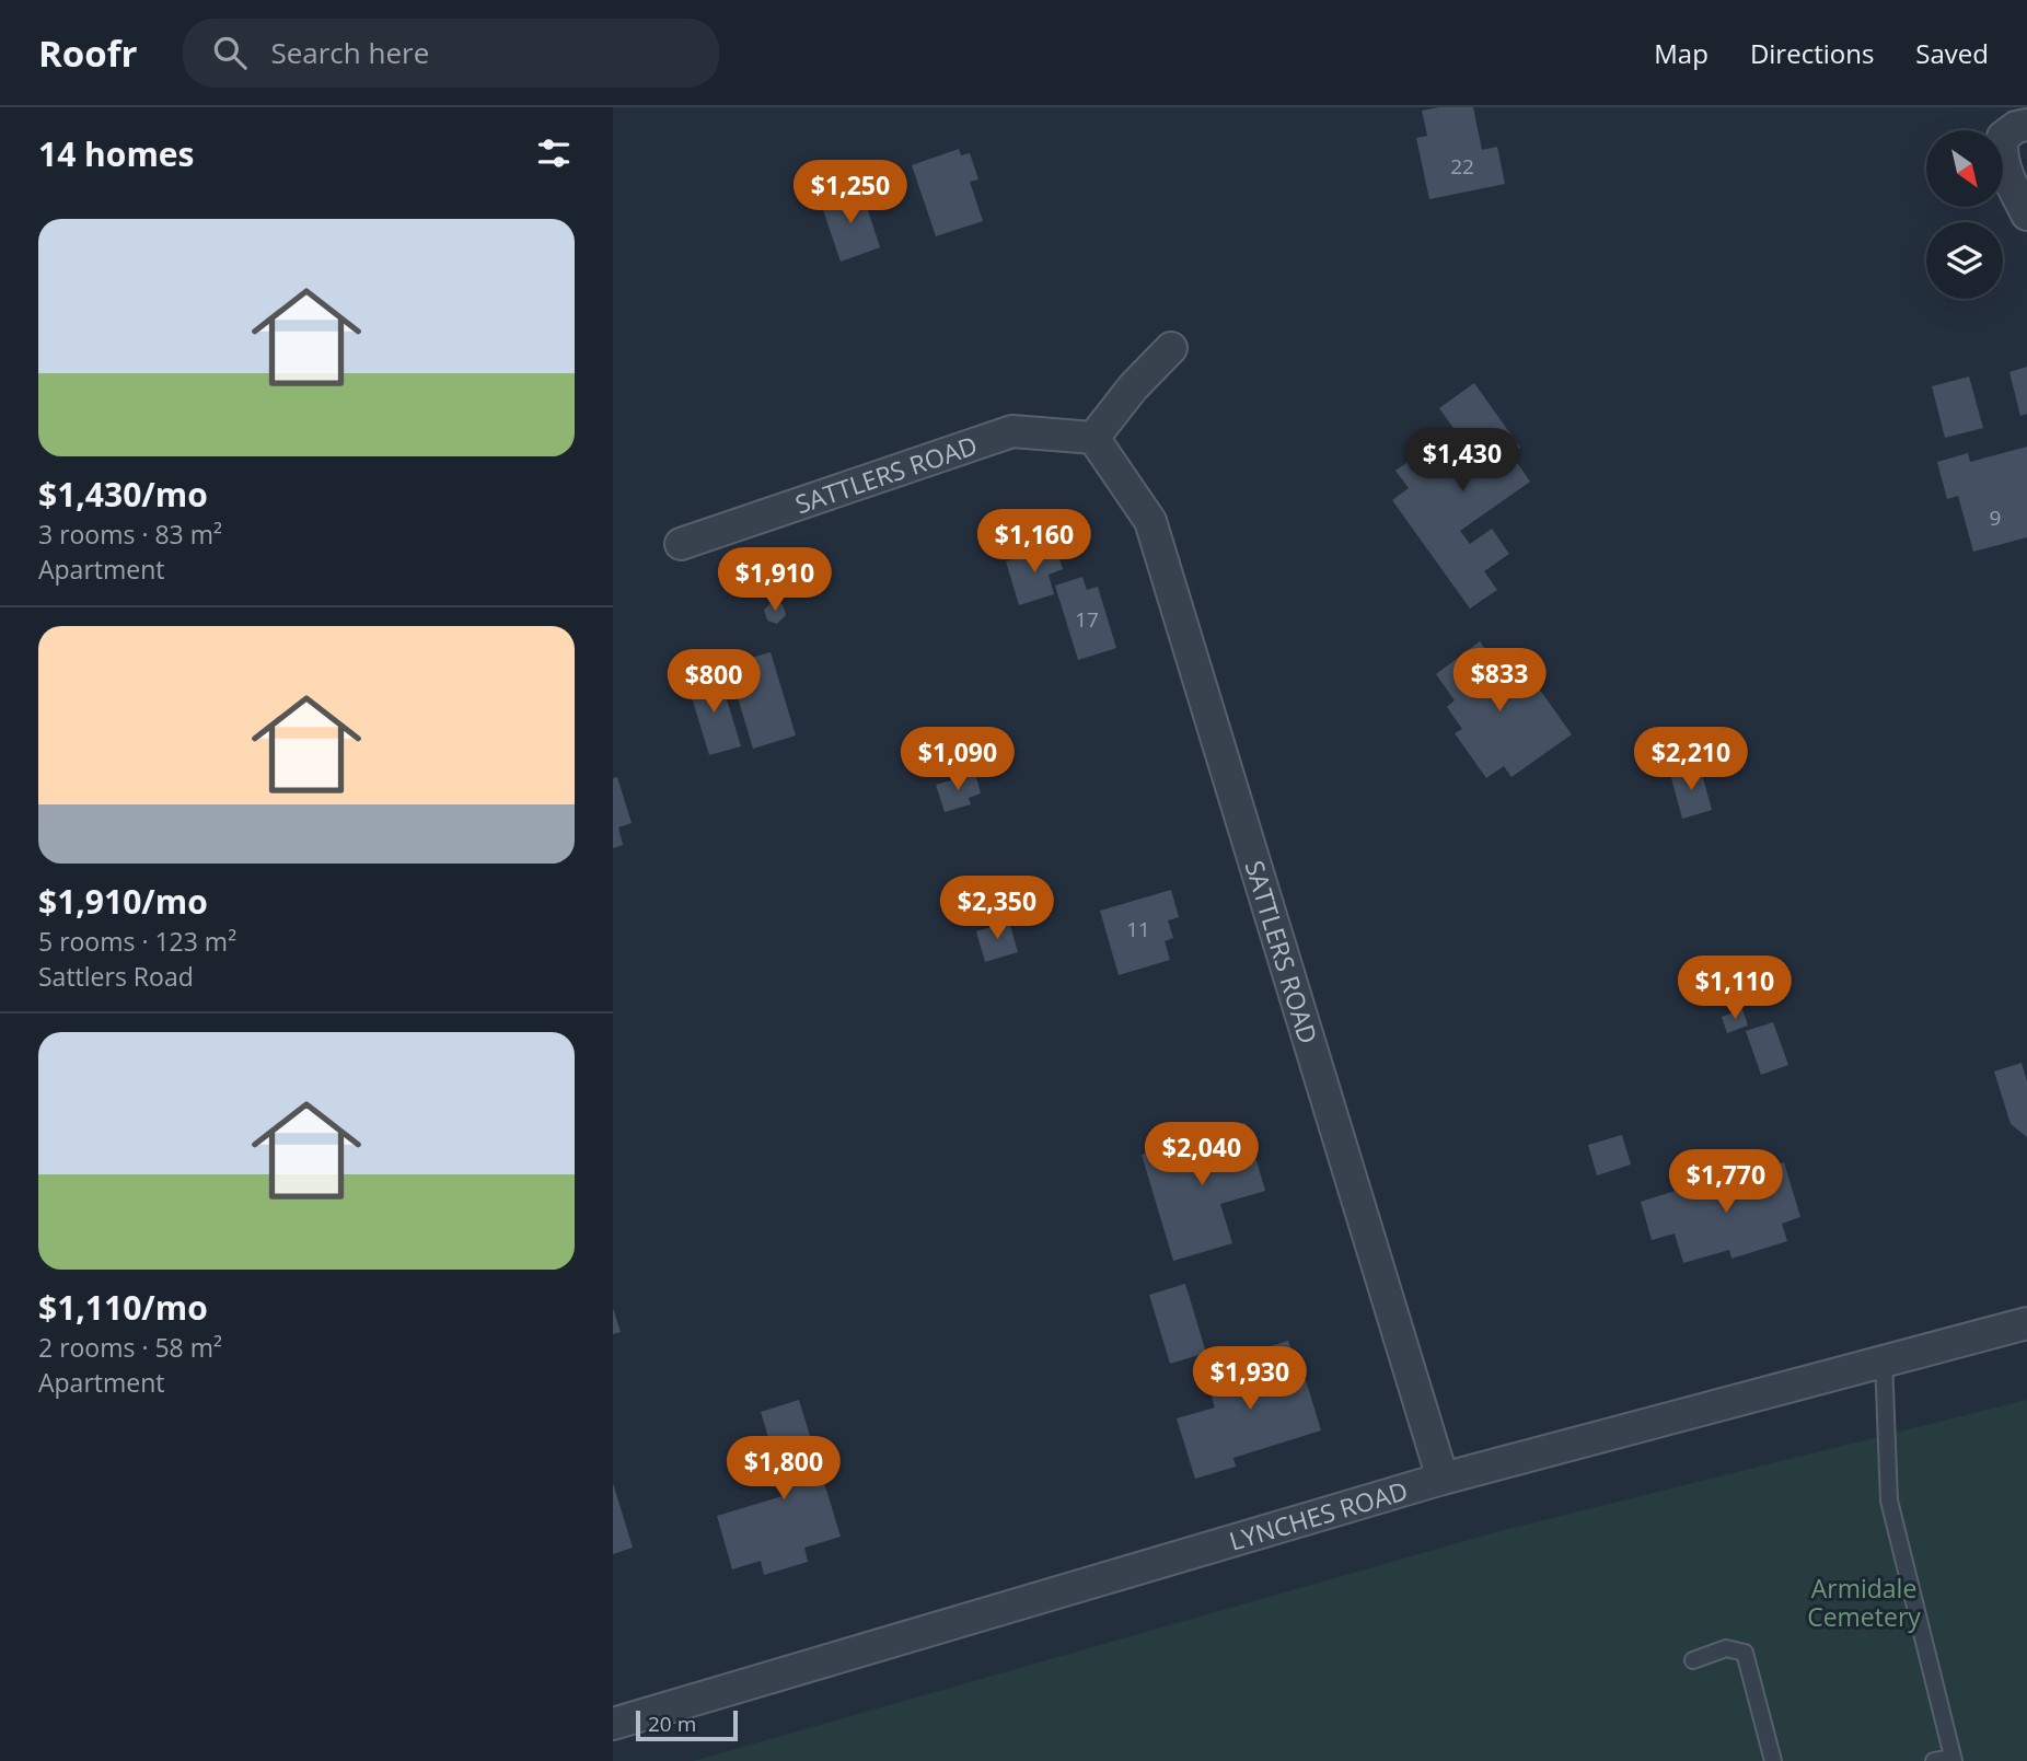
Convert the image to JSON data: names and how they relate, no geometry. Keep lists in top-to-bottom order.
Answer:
{
  "streets": {
    "street": ["SATTLERS ROAD", "LYNCHES ROAD"]
  },
  "crossings": [
    ["SATTLERS ROAD", "LYNCHES ROAD"]
  ],
  "parks": ["Armidale Cemetery"],
  "house_numbers": [
    "22",
    "9",
    "17",
    "11"
  ],
  "scale_bar": "20 m",
  "north": "bottom right",
  "page": {
    "header": "Roofr",
    "search": "Search here",
    "nav": ["Map", "Directions", "Saved"],
    "heading": "14 homes",
    "price": [
      "$1,250",
      "$1,430",
      "$1,160",
      "$1,910",
      "$833",
      "$800",
      "$1,090",
      "$2,210",
      "$2,350",
      "$1,110",
      "$2,040",
      "$1,770",
      "$1,930",
      "$1,800"
    ],
    "list": [
      {
        "name": "$1,430/mo",
        "note": "3 rooms · 83 m² · Apartment"
      },
      {
        "name": "$1,910/mo",
        "note": "5 rooms · 123 m² · Sattlers Road"
      },
      {
        "name": "$1,110/mo",
        "note": "2 rooms · 58 m² · Apartment"
      }
    ],
    "scale": "20 m"
  }
}
